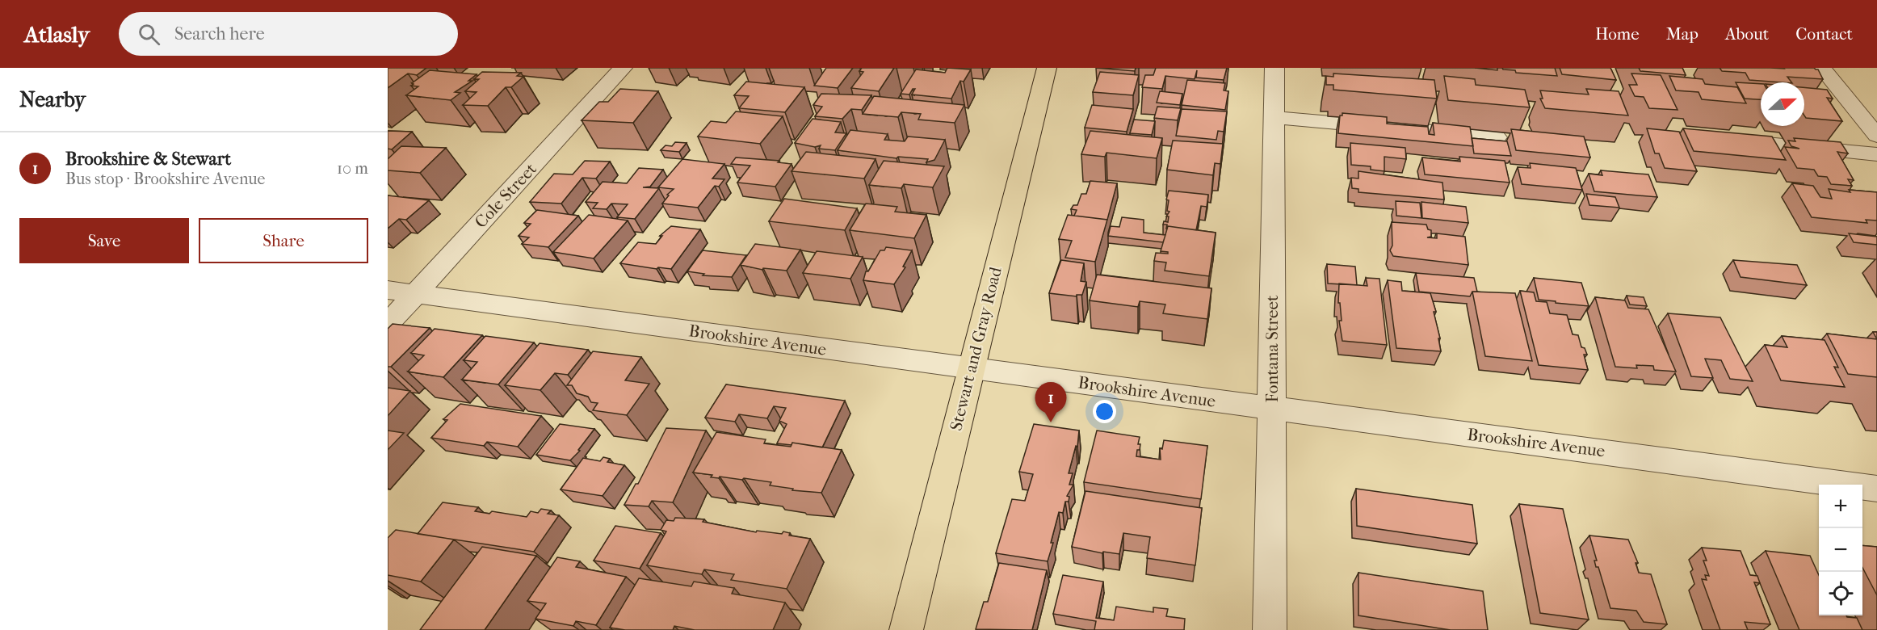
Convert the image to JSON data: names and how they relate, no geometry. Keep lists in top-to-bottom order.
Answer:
{
  "streets": {
    "main road": ["Stewart and Gray Road"],
    "street": ["Cole Street", "Brookshire Avenue", "Fontana Street"]
  },
  "crossings": [
    ["Cole Street", "Brookshire Avenue"],
    ["Brookshire Avenue", "Stewart and Gray Road"],
    ["Brookshire Avenue", "Fontana Street"]
  ],
  "north": "right",
  "page": {
    "header": "Atlasly",
    "search": "Search here",
    "nav": [
      "Home",
      "Map",
      "About",
      "Contact"
    ],
    "heading": "Nearby",
    "list": [
      {
        "mark": "1",
        "name": "Brookshire & Stewart",
        "note": "Bus stop · Brookshire Avenue",
        "value": "10 m"
      }
    ],
    "buttons": ["Save", "Share"],
    "pins": "1",
    "map_buttons": ["+", "−"]
  }
}
